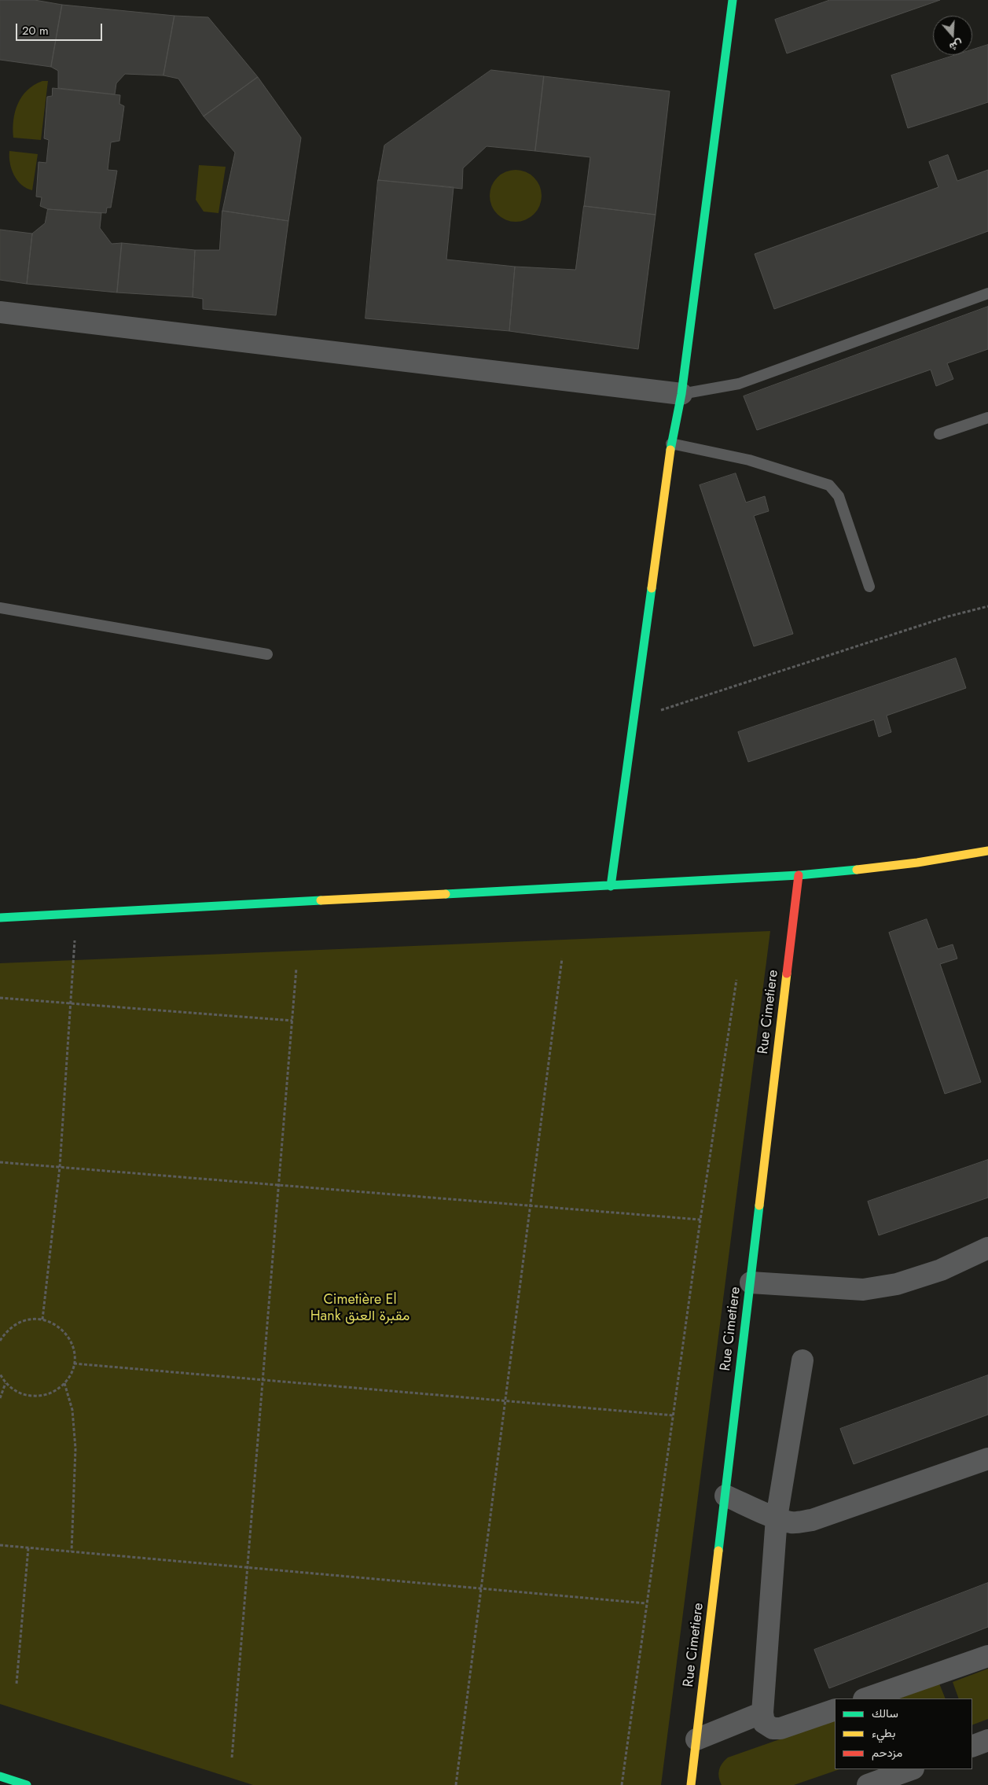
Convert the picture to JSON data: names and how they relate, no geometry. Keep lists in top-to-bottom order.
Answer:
{
  "streets": {
    "street": ["Rue Cimetiere"]
  },
  "parks": ["Cimetière El Hank مقبرة العنق"],
  "legend": ["سالك", "بطيء", "مزدحم"],
  "scale_bar": "20 m",
  "north": "bottom"
}
